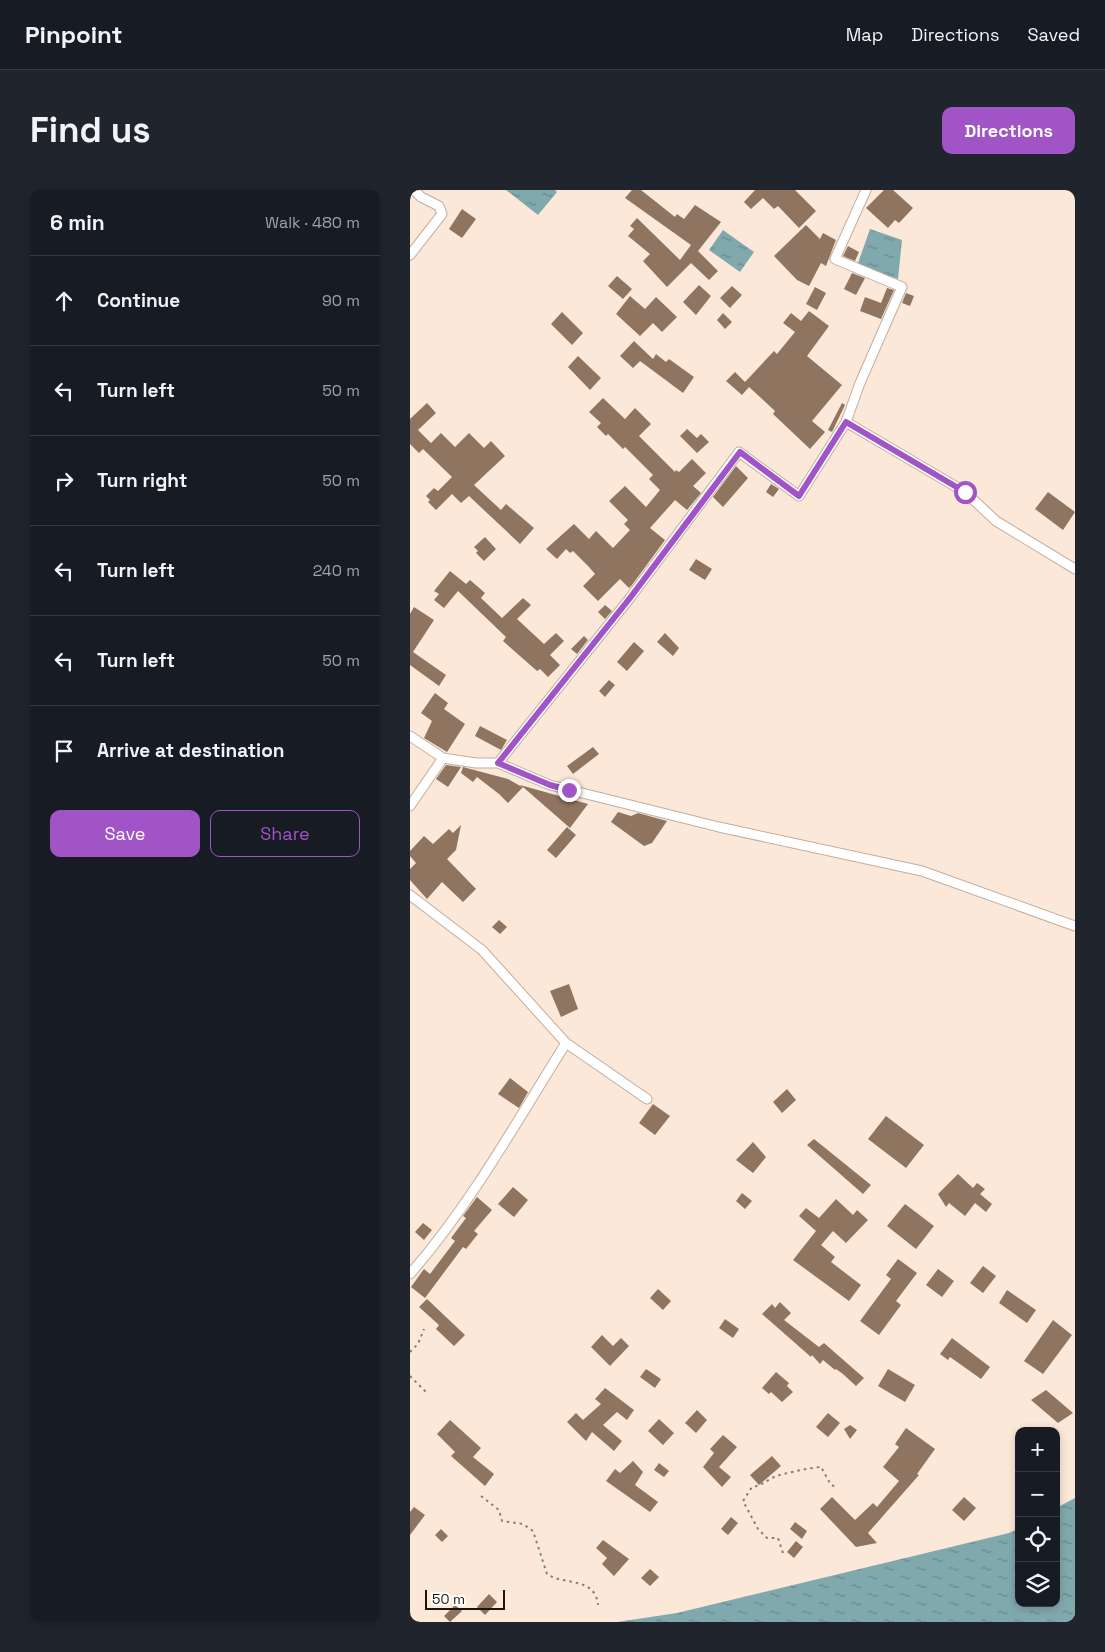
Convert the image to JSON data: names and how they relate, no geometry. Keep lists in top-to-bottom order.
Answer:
{
  "scale_bar": "50 m",
  "page": {
    "header": "Pinpoint",
    "nav": ["Map", "Directions", "Saved"],
    "buttons": [
      "Directions",
      ["Save", "Share"]
    ],
    "title": "Find us",
    "heading": ["6 min", "Walk · 480 m"],
    "list": [
      ["Continue", "90 m"],
      ["Turn left", "50 m"],
      ["Turn right", "50 m"],
      ["Turn left", "240 m"],
      ["Turn left", "50 m"],
      "Arrive at destination"
    ],
    "map_buttons": ["+", "−"],
    "scale": "50 m"
  }
}
